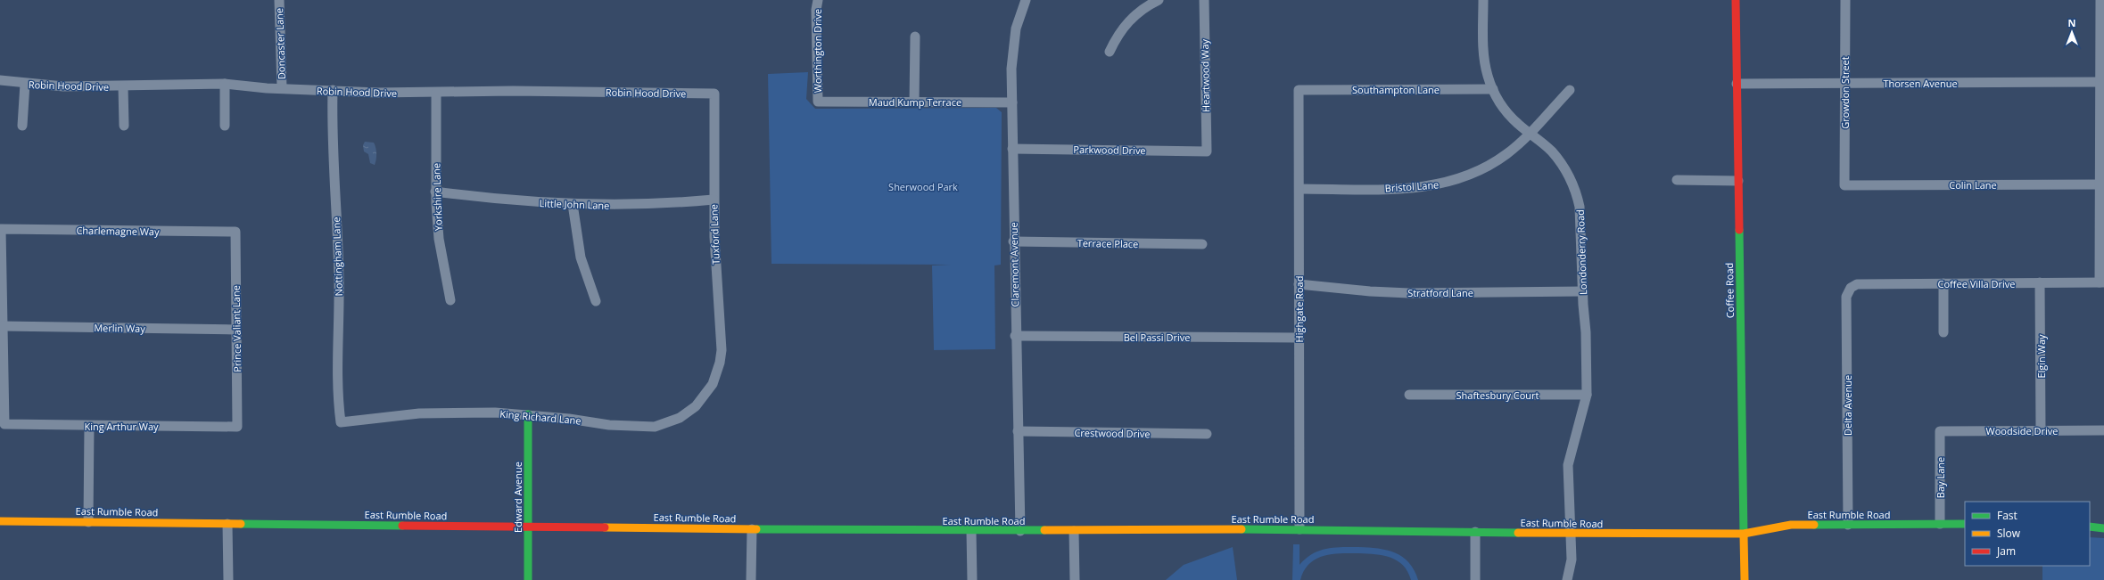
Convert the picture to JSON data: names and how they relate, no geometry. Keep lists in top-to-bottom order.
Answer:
{
  "streets": {
    "street": [
      "Doncaster Lane",
      "Worthington Drive",
      "Heartwood Way",
      "Thorsen Avenue",
      "Robin Hood Drive",
      "Southampton Lane",
      "Growdon Street",
      "Maud Kump Terrace",
      "Parkwood Drive",
      "Colin Lane",
      "Bristol Lane",
      "Yorkshire Lane",
      "Little John Lane",
      "Charlemagne Way",
      "Tuxford Lane",
      "Terrace Place",
      "Londonderry Road",
      "Nottingham Lane",
      "Claremont Avenue",
      "Coffee Villa Drive",
      "Coffee Road",
      "Stratford Lane",
      "Highgate Road",
      "Merlin Way",
      "Prince Valiant Lane",
      "Bel Passi Drive",
      "Elgin Way",
      "Shaftesbury Court",
      "Delta Avenue",
      "King Richard Lane",
      "King Arthur Way",
      "Woodside Drive",
      "Crestwood Drive",
      "Bay Lane",
      "Edward Avenue",
      "East Rumble Road"
    ]
  },
  "crossings": [
    ["Doncaster Lane", "Robin Hood Drive"],
    ["Worthington Drive", "Maud Kump Terrace"],
    ["Heartwood Way", "Parkwood Drive"],
    ["Thorsen Avenue", "Growdon Street"],
    ["Thorsen Avenue", "Coffee Road"],
    ["Robin Hood Drive", "Yorkshire Lane"],
    ["Robin Hood Drive", "Tuxford Lane"],
    ["Robin Hood Drive", "Nottingham Lane"],
    ["Southampton Lane", "Londonderry Road"],
    ["Southampton Lane", "Highgate Road"],
    ["Growdon Street", "Colin Lane"],
    ["Maud Kump Terrace", "Claremont Avenue"],
    ["Parkwood Drive", "Claremont Avenue"],
    ["Bristol Lane", "Londonderry Road"],
    ["Bristol Lane", "Highgate Road"],
    ["Yorkshire Lane", "Little John Lane"],
    ["Little John Lane", "Tuxford Lane"],
    ["Charlemagne Way", "Prince Valiant Lane"],
    ["Tuxford Lane", "King Richard Lane"],
    ["Terrace Place", "Claremont Avenue"],
    ["Londonderry Road", "Stratford Lane"],
    ["Londonderry Road", "Shaftesbury Court"],
    ["Londonderry Road", "East Rumble Road"],
    ["Nottingham Lane", "King Richard Lane"],
    ["Claremont Avenue", "Bel Passi Drive"],
    ["Claremont Avenue", "Crestwood Drive"],
    ["Claremont Avenue", "East Rumble Road"],
    ["Coffee Villa Drive", "Elgin Way"],
    ["Coffee Villa Drive", "Delta Avenue"],
    ["Coffee Road", "East Rumble Road"],
    ["Stratford Lane", "Highgate Road"],
    ["Highgate Road", "Bel Passi Drive"],
    ["Highgate Road", "East Rumble Road"],
    ["Merlin Way", "Prince Valiant Lane"],
    ["Merlin Way", "King Arthur Way"],
    ["Prince Valiant Lane", "King Arthur Way"],
    ["Elgin Way", "Woodside Drive"],
    ["Delta Avenue", "East Rumble Road"],
    ["King Richard Lane", "Edward Avenue"],
    ["Woodside Drive", "Bay Lane"],
    ["Bay Lane", "East Rumble Road"],
    ["Edward Avenue", "East Rumble Road"]
  ],
  "parks": ["Sherwood Park"],
  "legend": ["Fast", "Slow", "Jam"],
  "north": "top"
}
